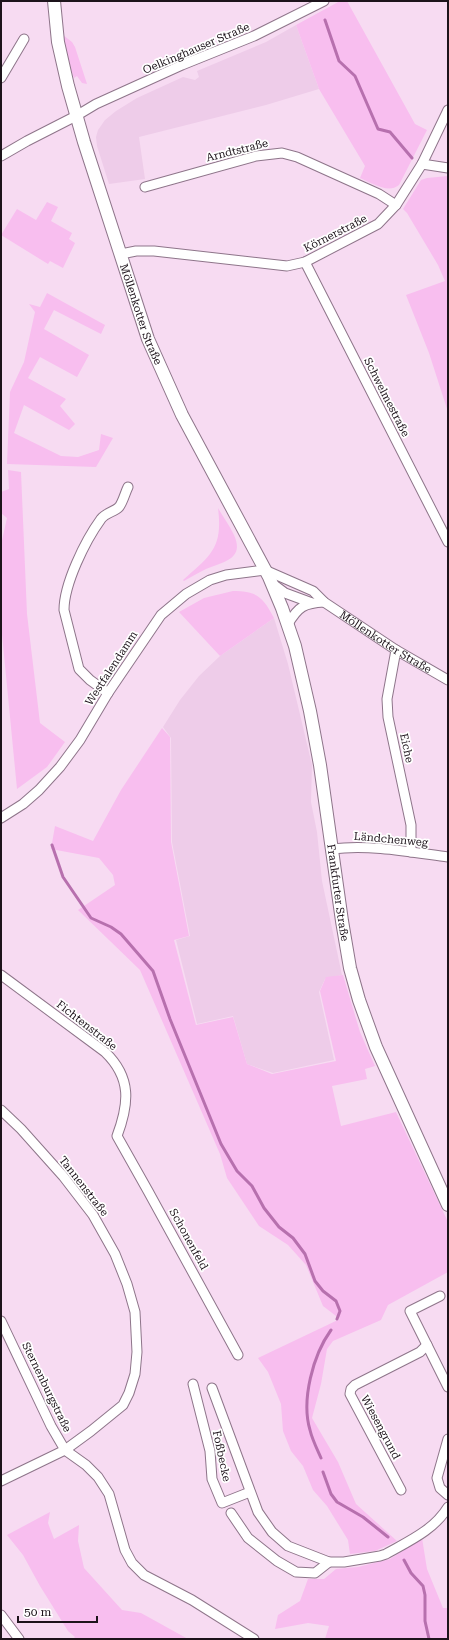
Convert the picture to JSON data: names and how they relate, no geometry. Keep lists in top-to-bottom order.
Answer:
{
  "streets": {
    "main road": ["Möllenkotter Straße", "Frankfurter Straße"],
    "street": [
      "Oelkinghauser Straße",
      "Arndtstraße",
      "Körnerstraße",
      "Schwelmestraße",
      "Westfalendamm",
      "Eiche",
      "Ländchenweg",
      "Fichtenstraße",
      "Tannenstraße",
      "Schonenfeld",
      "Sternenburgstraße",
      "Wiesengrund",
      "Foßbecke"
    ]
  },
  "crossings": [
    ["Oelkinghauser Straße", "Möllenkotter Straße"],
    ["Arndtstraße", "Körnerstraße"],
    ["Körnerstraße", "Möllenkotter Straße"],
    ["Körnerstraße", "Schwelmestraße"],
    ["Möllenkotter Straße", "Westfalendamm"],
    ["Möllenkotter Straße", "Eiche"],
    ["Möllenkotter Straße", "Frankfurter Straße"],
    ["Westfalendamm", "Frankfurter Straße"],
    ["Eiche", "Ländchenweg"],
    ["Ländchenweg", "Frankfurter Straße"],
    ["Fichtenstraße", "Schonenfeld"],
    ["Tannenstraße", "Sternenburgstraße"]
  ],
  "scale_bar": "50 m"
}
